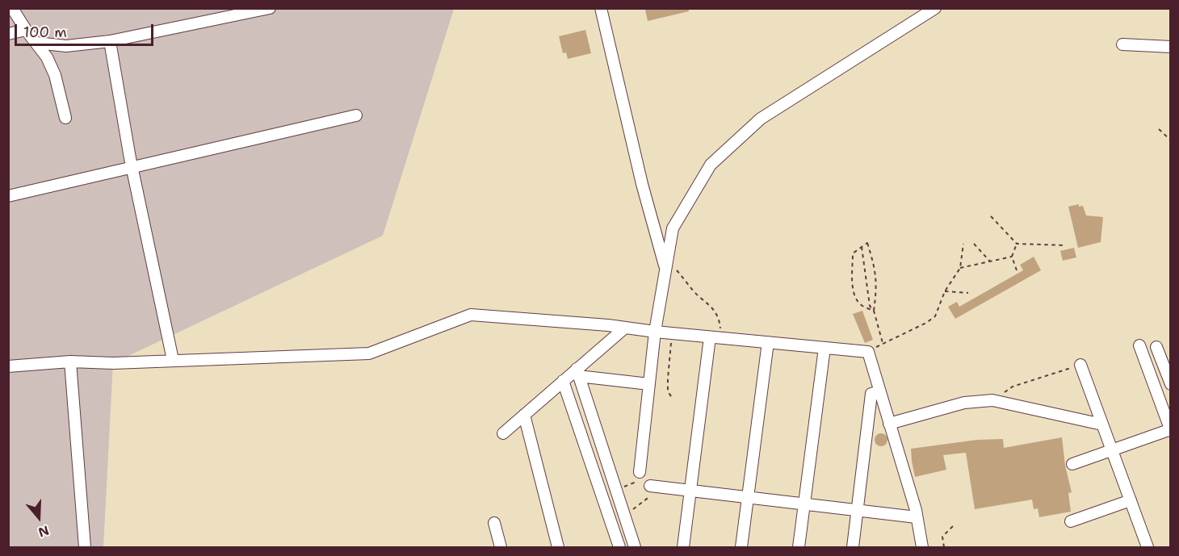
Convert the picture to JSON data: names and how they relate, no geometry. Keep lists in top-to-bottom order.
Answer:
{
  "scale_bar": "100 m",
  "north": "bottom"
}
